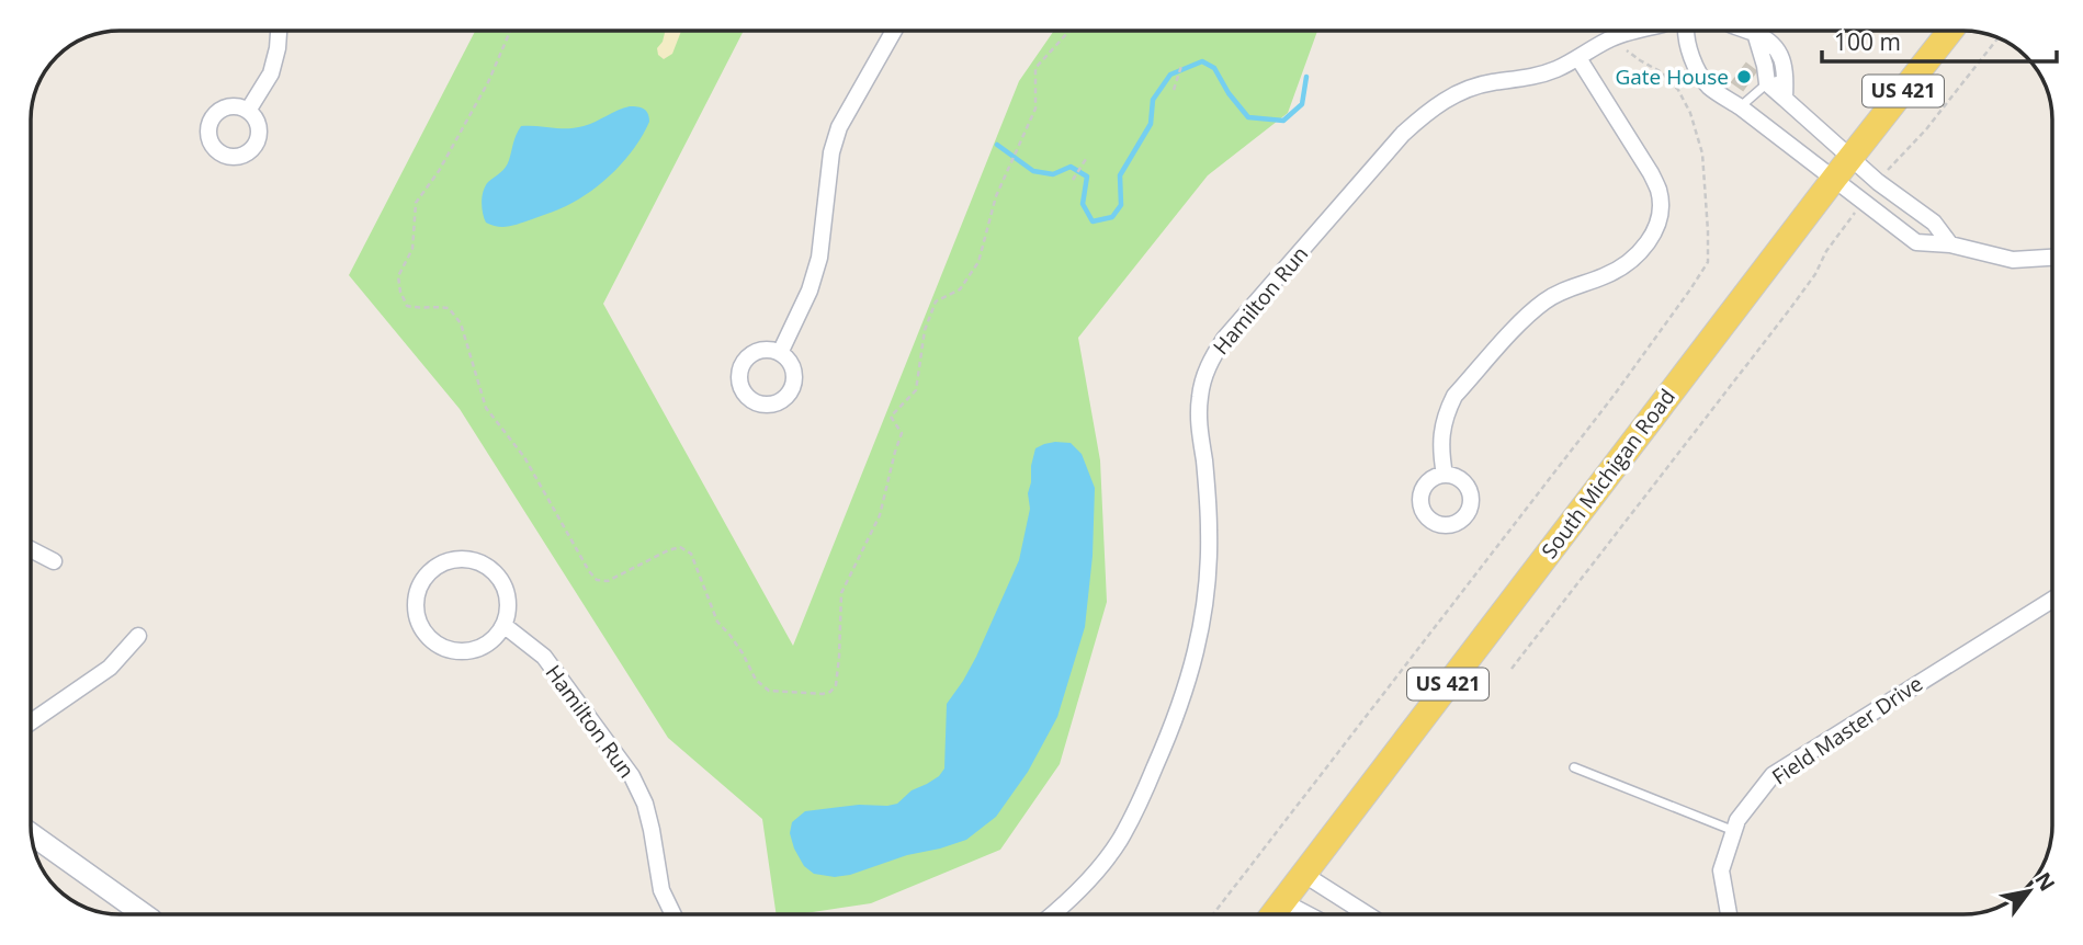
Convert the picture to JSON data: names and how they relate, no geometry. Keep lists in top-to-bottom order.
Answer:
{
  "streets": {
    "main road": ["US 421", "South Michigan Road"],
    "street": ["Hamilton Run", "Field Master Drive"]
  },
  "places": ["Gate House"],
  "scale_bar": "100 m",
  "north": "top right"
}
